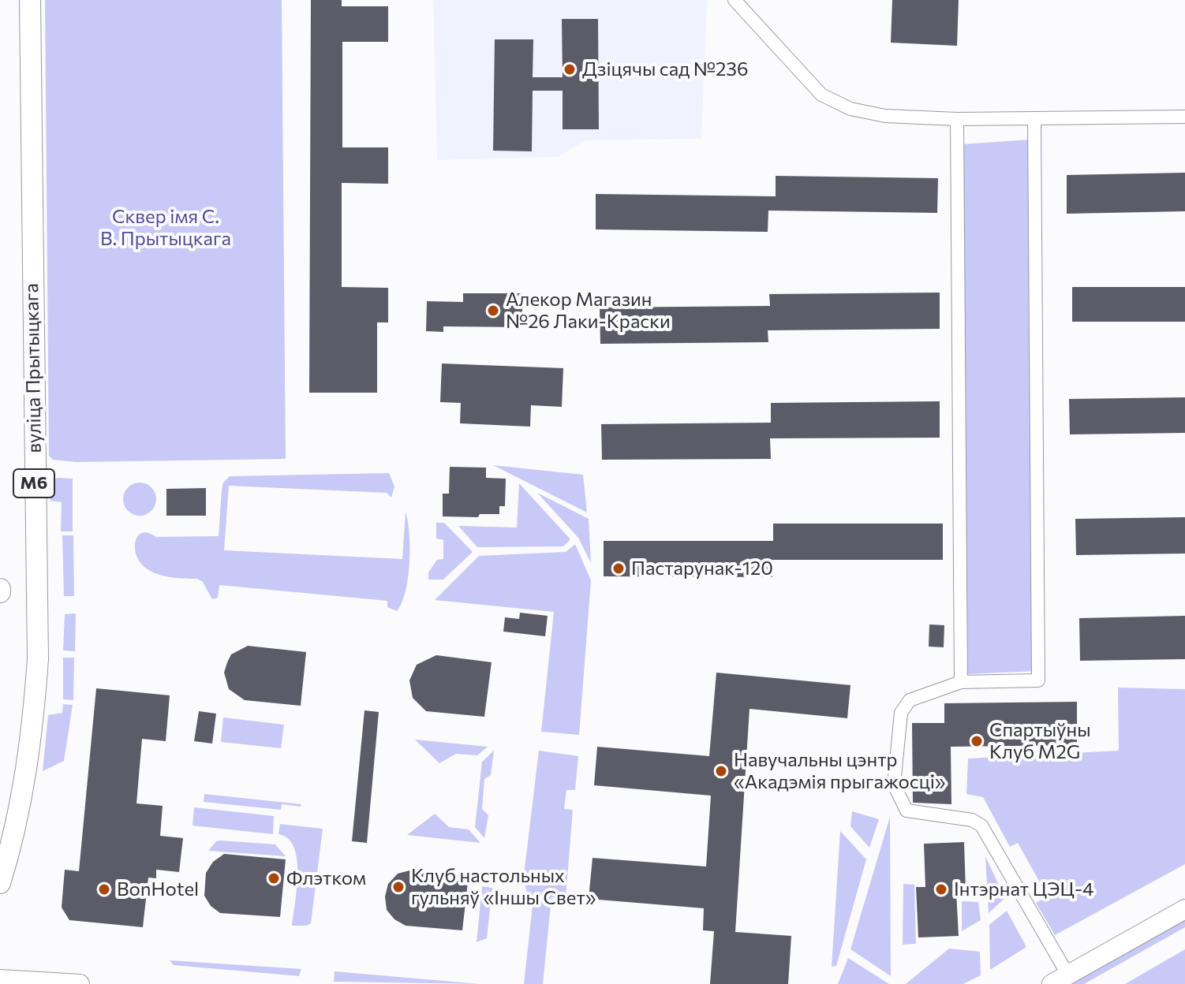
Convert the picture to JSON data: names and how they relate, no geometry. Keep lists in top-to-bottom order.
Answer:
{
  "streets": {
    "main road": ["вуліца Прытыцкага", "М6"]
  },
  "parks": ["Сквер імя С. В. Прытыцкага"],
  "places": [
    "Дзіцячы сад №236",
    "Алекор Магазин №26 Лаки-Краски",
    "Пастарунак-120",
    "Спартыўны Клуб M2G",
    "Навучальны цэнтр «Акадэмія прыгажосці»",
    "Флэтком",
    "Клуб настольных гульняў «Іншы Свет»",
    "BonHotel",
    "Інтэрнат ЦЭЦ-4"
  ]
}
